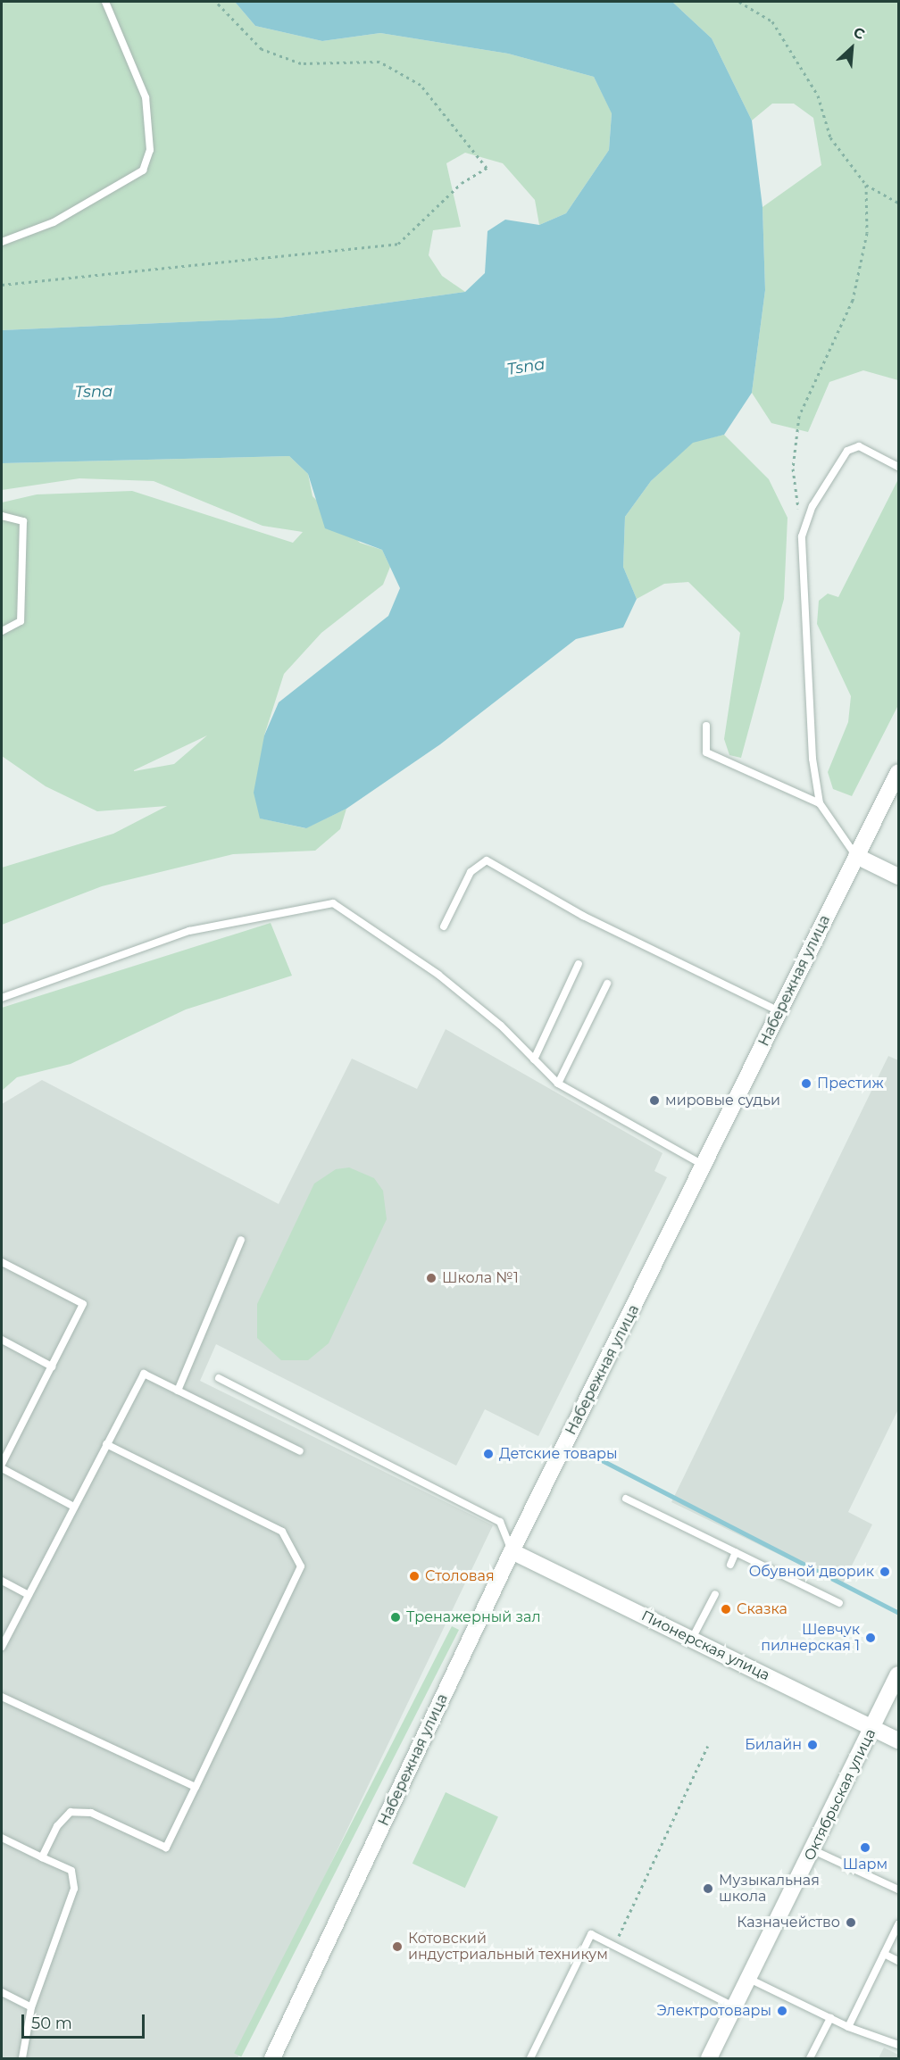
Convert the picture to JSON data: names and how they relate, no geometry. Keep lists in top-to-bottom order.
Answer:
{
  "streets": {
    "street": ["Набережная улица", "Пионерская улица", "Октябрьская улица"]
  },
  "crossings": [
    ["Набережная улица", "Пионерская улица"],
    ["Пионерская улица", "Октябрьская улица"]
  ],
  "water": ["Tsna"],
  "places": [
    "Престиж",
    "мировые судьи",
    "Школа №1",
    "Детские товары",
    "Обувной дворик",
    "Столовая",
    "Сказка",
    "Тренажерный зал",
    "Шевчук пилнерская 1",
    "Билайн",
    "Шарм",
    "Музыкальная школа",
    "Казначейство",
    "Котовский индустриальный техникум",
    "Электротовары"
  ],
  "scale_bar": "50 m",
  "north": "top right"
}
